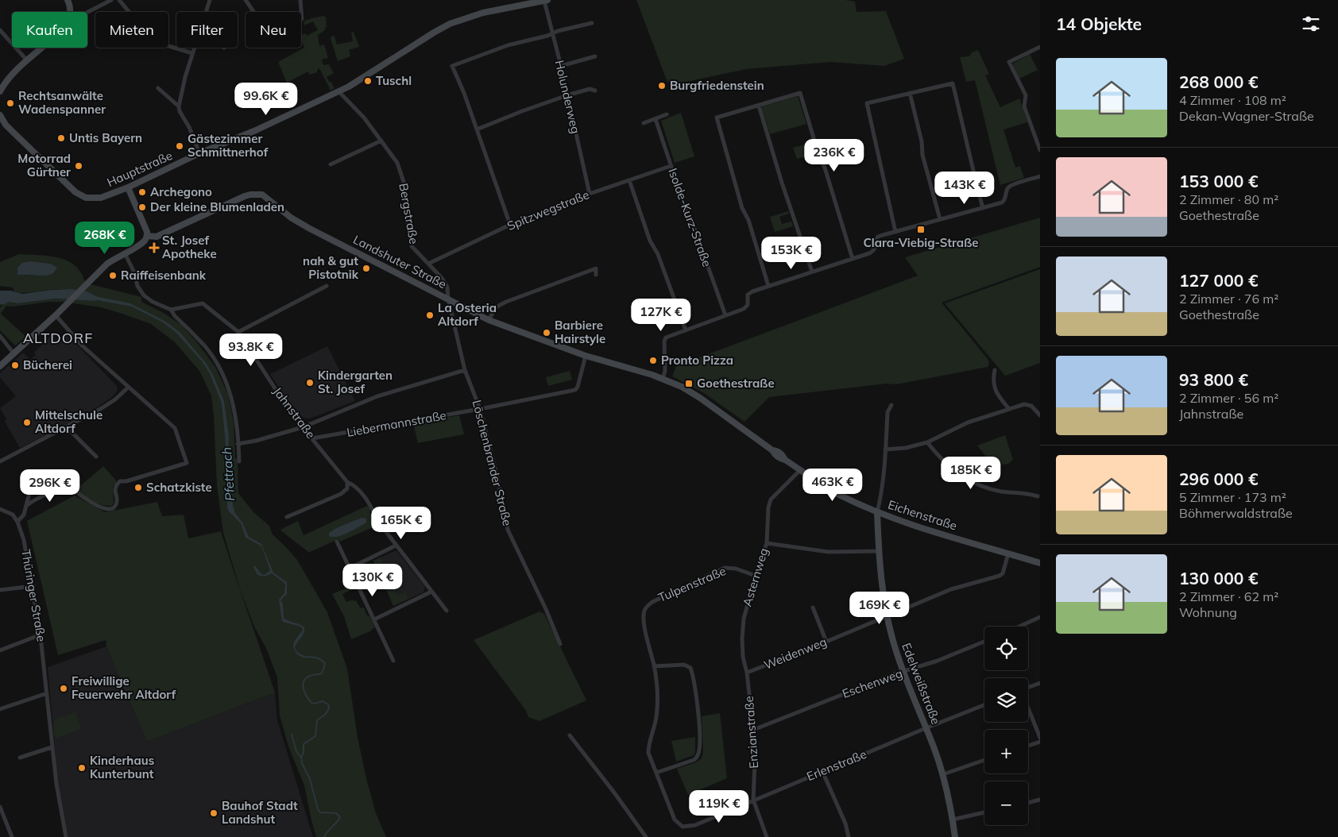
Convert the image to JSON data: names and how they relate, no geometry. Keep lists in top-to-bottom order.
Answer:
{
  "streets": {
    "street": [
      "Holunderweg",
      "Hauptstraße",
      "Spitzwegstraße",
      "Bergstraße",
      "Isolde-Kurz-Straße",
      "Landshuter Straße",
      "Jahnstraße",
      "Liebermannstraße",
      "Löschenbrander Straße",
      "Eichenstraße",
      "Asternweg",
      "Tulpenstraße",
      "Thüringer Straße",
      "Weidenweg",
      "Eschenweg",
      "Edelweißstraße",
      "Enzianstraße",
      "Erlenstraße"
    ]
  },
  "crossings": [
    ["Holunderweg", "Hauptstraße"],
    ["Holunderweg", "Spitzwegstraße"],
    ["Hauptstraße", "Bergstraße"],
    ["Spitzwegstraße", "Bergstraße"],
    ["Spitzwegstraße", "Isolde-Kurz-Straße"],
    ["Bergstraße", "Landshuter Straße"],
    ["Bergstraße", "Löschenbrander Straße"],
    ["Landshuter Straße", "Liebermannstraße"],
    ["Landshuter Straße", "Löschenbrander Straße"],
    ["Landshuter Straße", "Eichenstraße"],
    ["Jahnstraße", "Liebermannstraße"],
    ["Liebermannstraße", "Löschenbrander Straße"],
    ["Eichenstraße", "Asternweg"],
    ["Eichenstraße", "Weidenweg"],
    ["Eichenstraße", "Edelweißstraße"],
    ["Asternweg", "Tulpenstraße"],
    ["Asternweg", "Weidenweg"],
    ["Asternweg", "Enzianstraße"],
    ["Tulpenstraße", "Erlenstraße"],
    ["Weidenweg", "Edelweißstraße"],
    ["Weidenweg", "Enzianstraße"],
    ["Eschenweg", "Edelweißstraße"],
    ["Eschenweg", "Enzianstraße"],
    ["Edelweißstraße", "Erlenstraße"],
    ["Enzianstraße", "Erlenstraße"]
  ],
  "districts": ["ALTDORF"],
  "water": ["Pfettrach"],
  "places": {
    "other": [
      "Tuschl",
      "Burgfriedenstein",
      "Rechtsanwälte Wadenspanner",
      "Untis Bayern",
      "Gästezimmer Schmittnerhof",
      "Motorrad Gürtner",
      "Archegono",
      "Der kleine Blumenladen",
      "nah & gut Pistotnik",
      "Raiffeisenbank",
      "La Osteria Altdorf",
      "Barbiere Hairstyle",
      "Pronto Pizza",
      "Bücherei",
      "Kindergarten St. Josef",
      "Mittelschule Altdorf",
      "Schatzkiste",
      "Freiwillige Feuerwehr Altdorf",
      "Kinderhaus Kunterbunt",
      "Bauhof Stadt Landshut"
    ],
    "transit": ["Clara-Viebig-Straße", "Goethestraße"],
    "health": ["St. Josef Apotheke"]
  },
  "page": {
    "heading": "14 Objekte",
    "chip": [
      "Kaufen",
      "Mieten",
      "Filter",
      "Neu"
    ],
    "list": [
      {
        "name": "268 000 €",
        "note": "4 Zimmer · 108 m² · Dekan-Wagner-Straße"
      },
      {
        "name": "153 000 €",
        "note": "2 Zimmer · 80 m² · Goethestraße"
      },
      {
        "name": "127 000 €",
        "note": "2 Zimmer · 76 m² · Goethestraße"
      },
      {
        "name": "93 800 €",
        "note": "2 Zimmer · 56 m² · Jahnstraße"
      },
      {
        "name": "296 000 €",
        "note": "5 Zimmer · 173 m² · Böhmerwaldstraße"
      },
      {
        "name": "130 000 €",
        "note": "2 Zimmer · 62 m² · Wohnung"
      }
    ],
    "price": [
      "99.6K €",
      "236K €",
      "143K €",
      "268K €",
      "153K €",
      "127K €",
      "93.8K €",
      "185K €",
      "463K €",
      "296K €",
      "165K €",
      "130K €",
      "169K €",
      "119K €"
    ],
    "map_buttons": ["+", "−"]
  }
}
